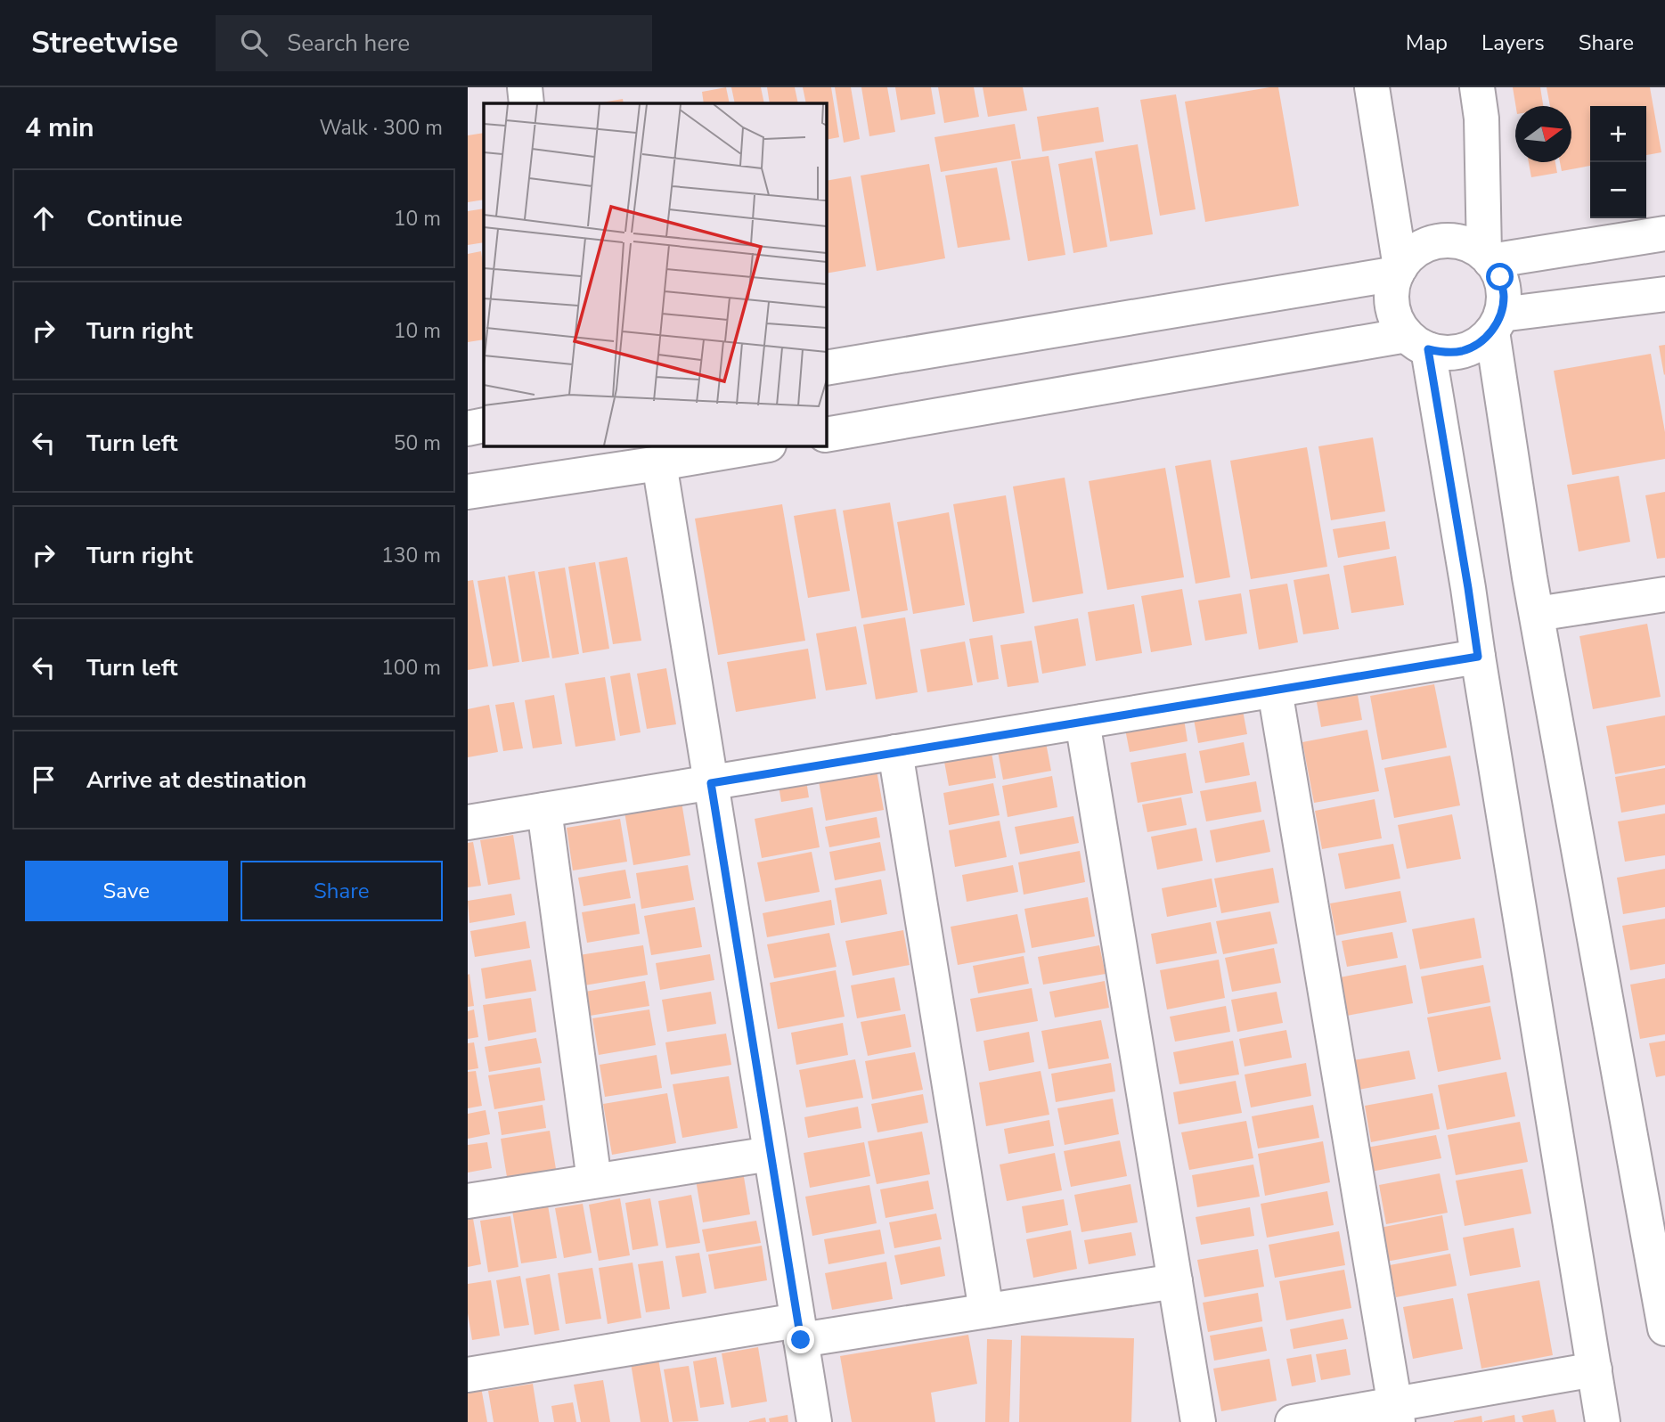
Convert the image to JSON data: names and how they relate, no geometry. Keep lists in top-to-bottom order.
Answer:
{
  "north": "right",
  "page": {
    "header": "Streetwise",
    "search": "Search here",
    "nav": ["Map", "Layers", "Share"],
    "heading": ["4 min", "Walk · 300 m"],
    "map_buttons": ["+", "−"],
    "list": [
      ["Continue", "10 m"],
      ["Turn right", "10 m"],
      ["Turn left", "50 m"],
      ["Turn right", "130 m"],
      ["Turn left", "100 m"],
      "Arrive at destination"
    ],
    "buttons": ["Save", "Share"]
  }
}
